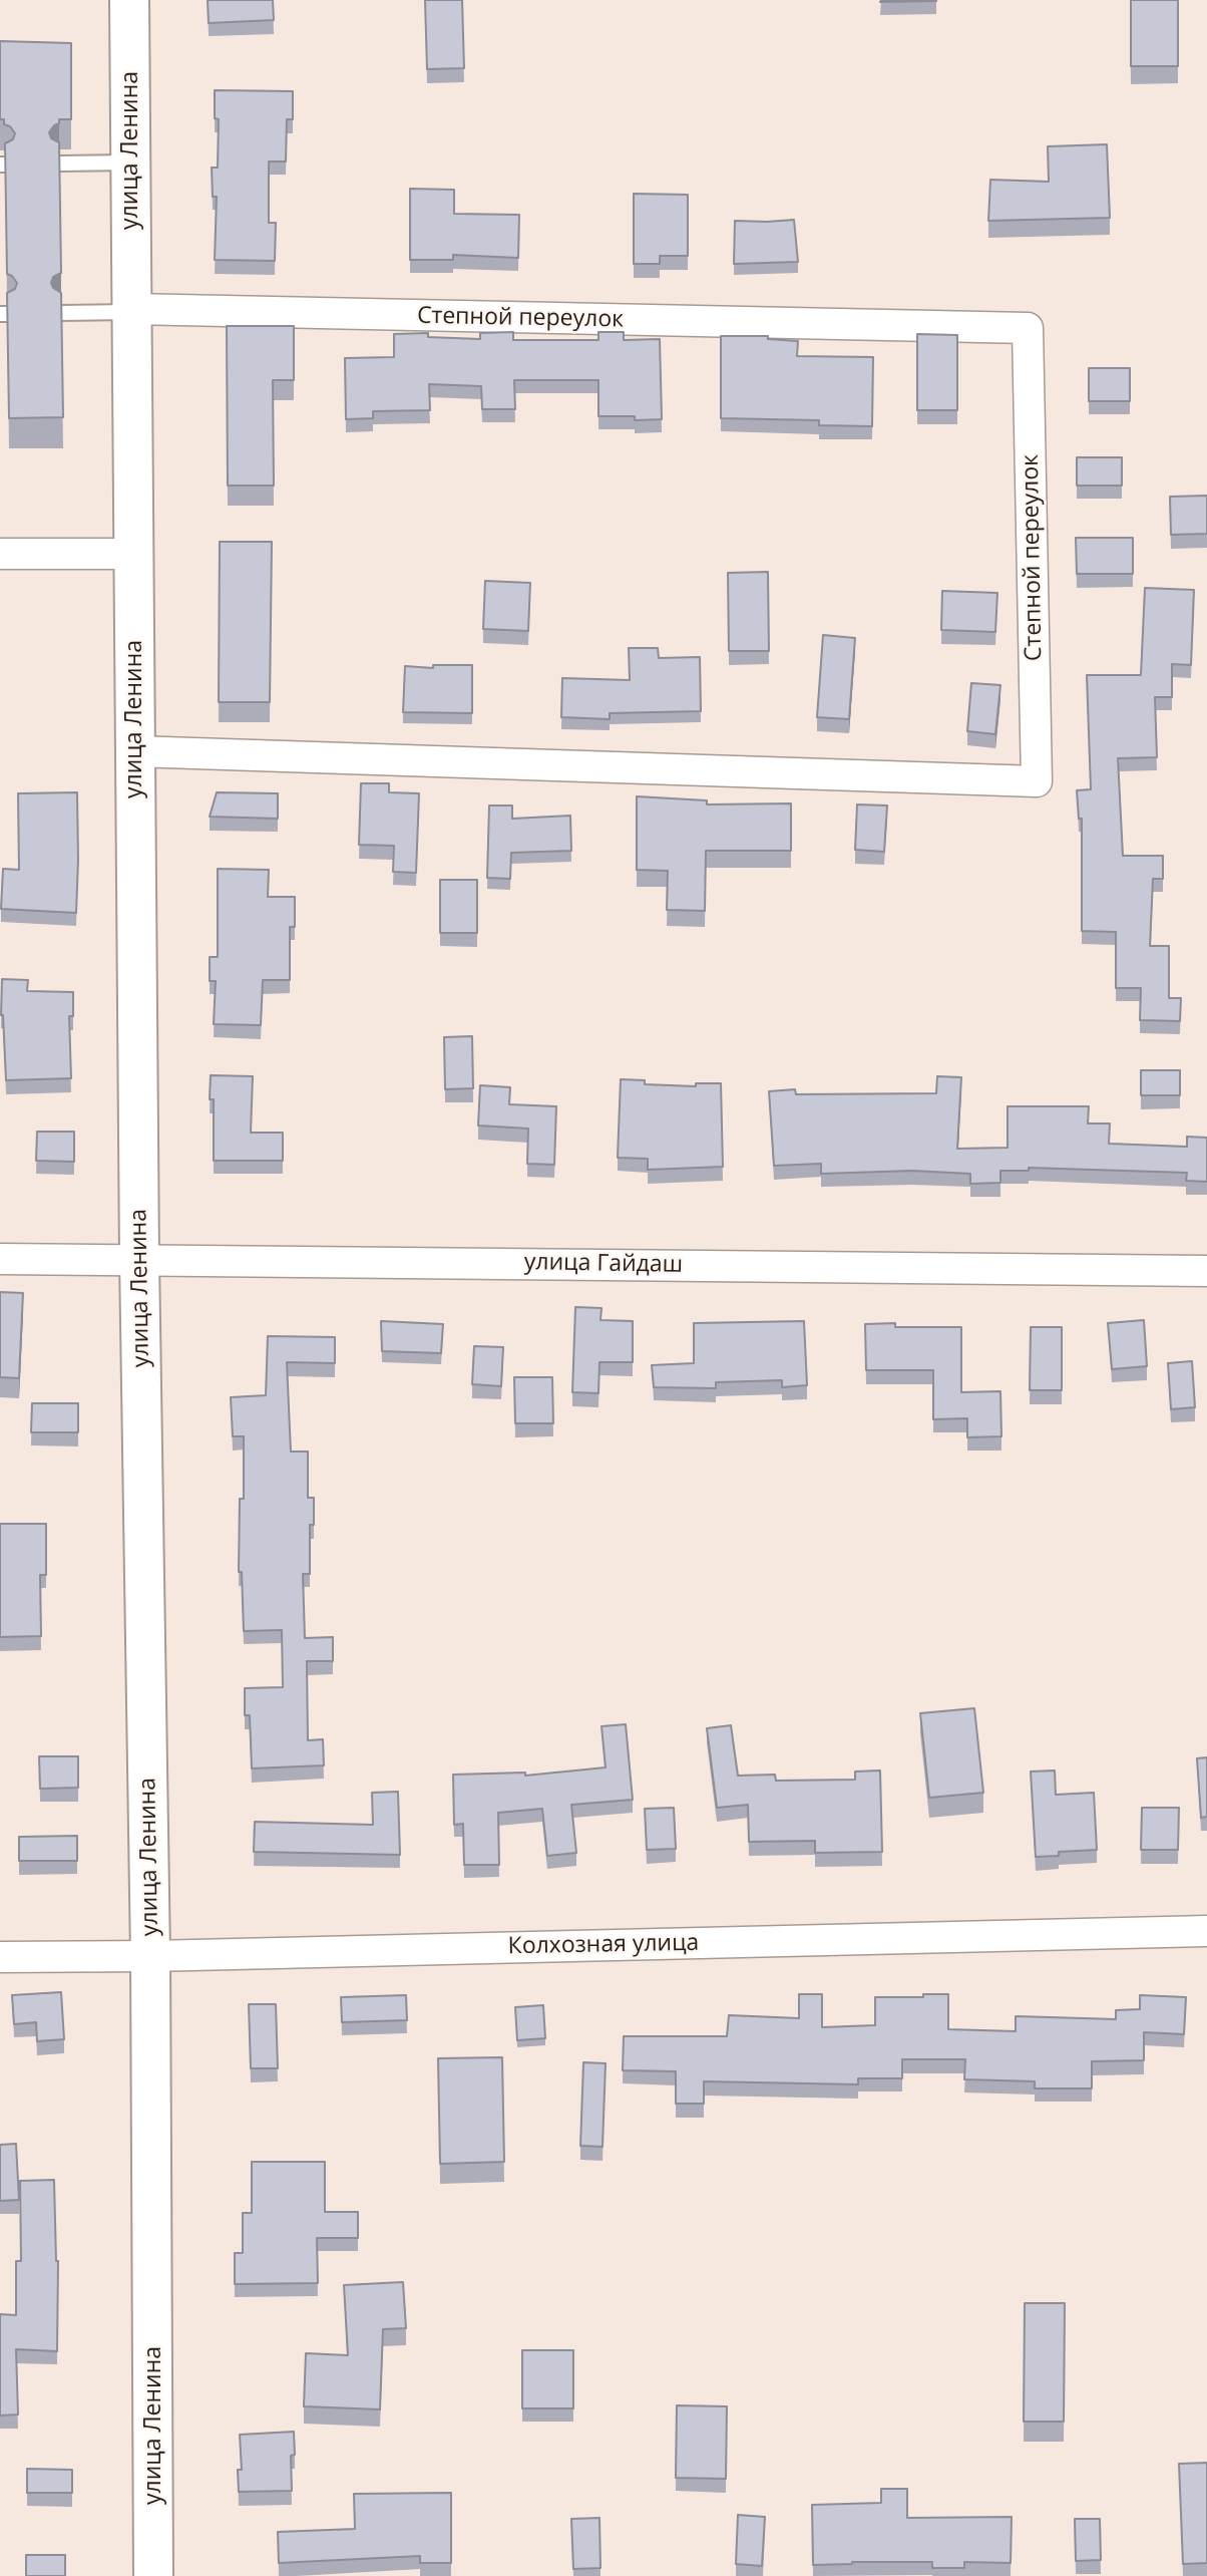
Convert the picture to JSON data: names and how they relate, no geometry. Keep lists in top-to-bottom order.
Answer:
{
  "streets": {
    "street": [
      "улица Ленина",
      "Степной переулок",
      "улица Гайдаш",
      "Колхозная улица"
    ]
  },
  "crossings": [
    ["улица Ленина", "Степной переулок"],
    ["улица Ленина", "улица Гайдаш"],
    ["улица Ленина", "Колхозная улица"]
  ]
}
